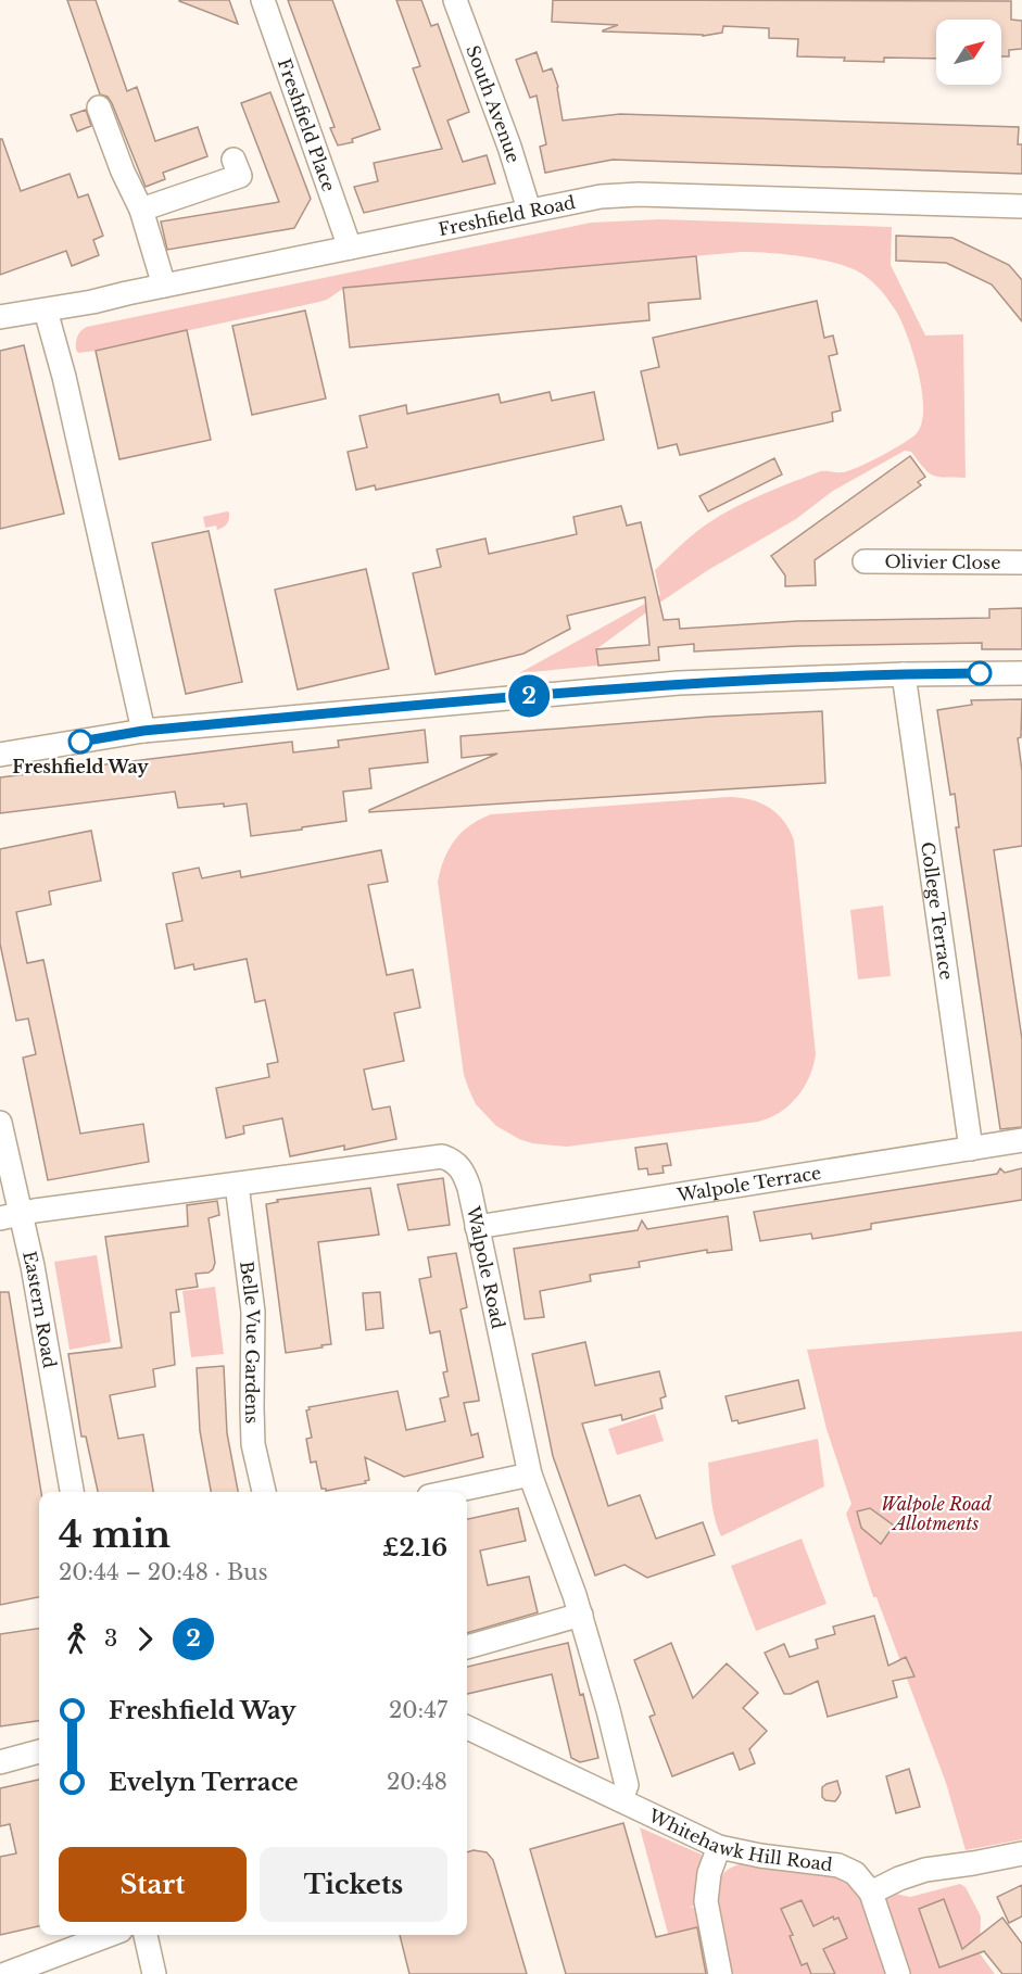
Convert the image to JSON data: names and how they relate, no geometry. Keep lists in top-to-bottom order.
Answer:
{
  "streets": {
    "street": [
      "South Avenue",
      "Freshfield Place",
      "Freshfield Road",
      "Olivier Close",
      "College Terrace",
      "Walpole Terrace",
      "Walpole Road",
      "Eastern Road",
      "Belle Vue Gardens",
      "Whitehawk Hill Road"
    ]
  },
  "crossings": [
    ["South Avenue", "Freshfield Road"],
    ["Freshfield Place", "Freshfield Road"],
    ["College Terrace", "Walpole Terrace"],
    ["Walpole Terrace", "Walpole Road"],
    ["Walpole Road", "Eastern Road"],
    ["Walpole Road", "Belle Vue Gardens"],
    ["Walpole Road", "Whitehawk Hill Road"]
  ],
  "parks": ["Walpole Road Allotments"],
  "places": ["Freshfield Way"],
  "lines": ["bus line 2"],
  "north": "top right",
  "page": {
    "on_map": "2",
    "heading": ["4 min", "20:44 – 20:48 · Bus", "£2.16"],
    "legs": ["3", "2"],
    "list": [
      {
        "name": "Freshfield Way",
        "value": "20:47"
      },
      {
        "name": "Evelyn Terrace",
        "value": "20:48"
      }
    ],
    "buttons": ["Start", "Tickets"]
  }
}
